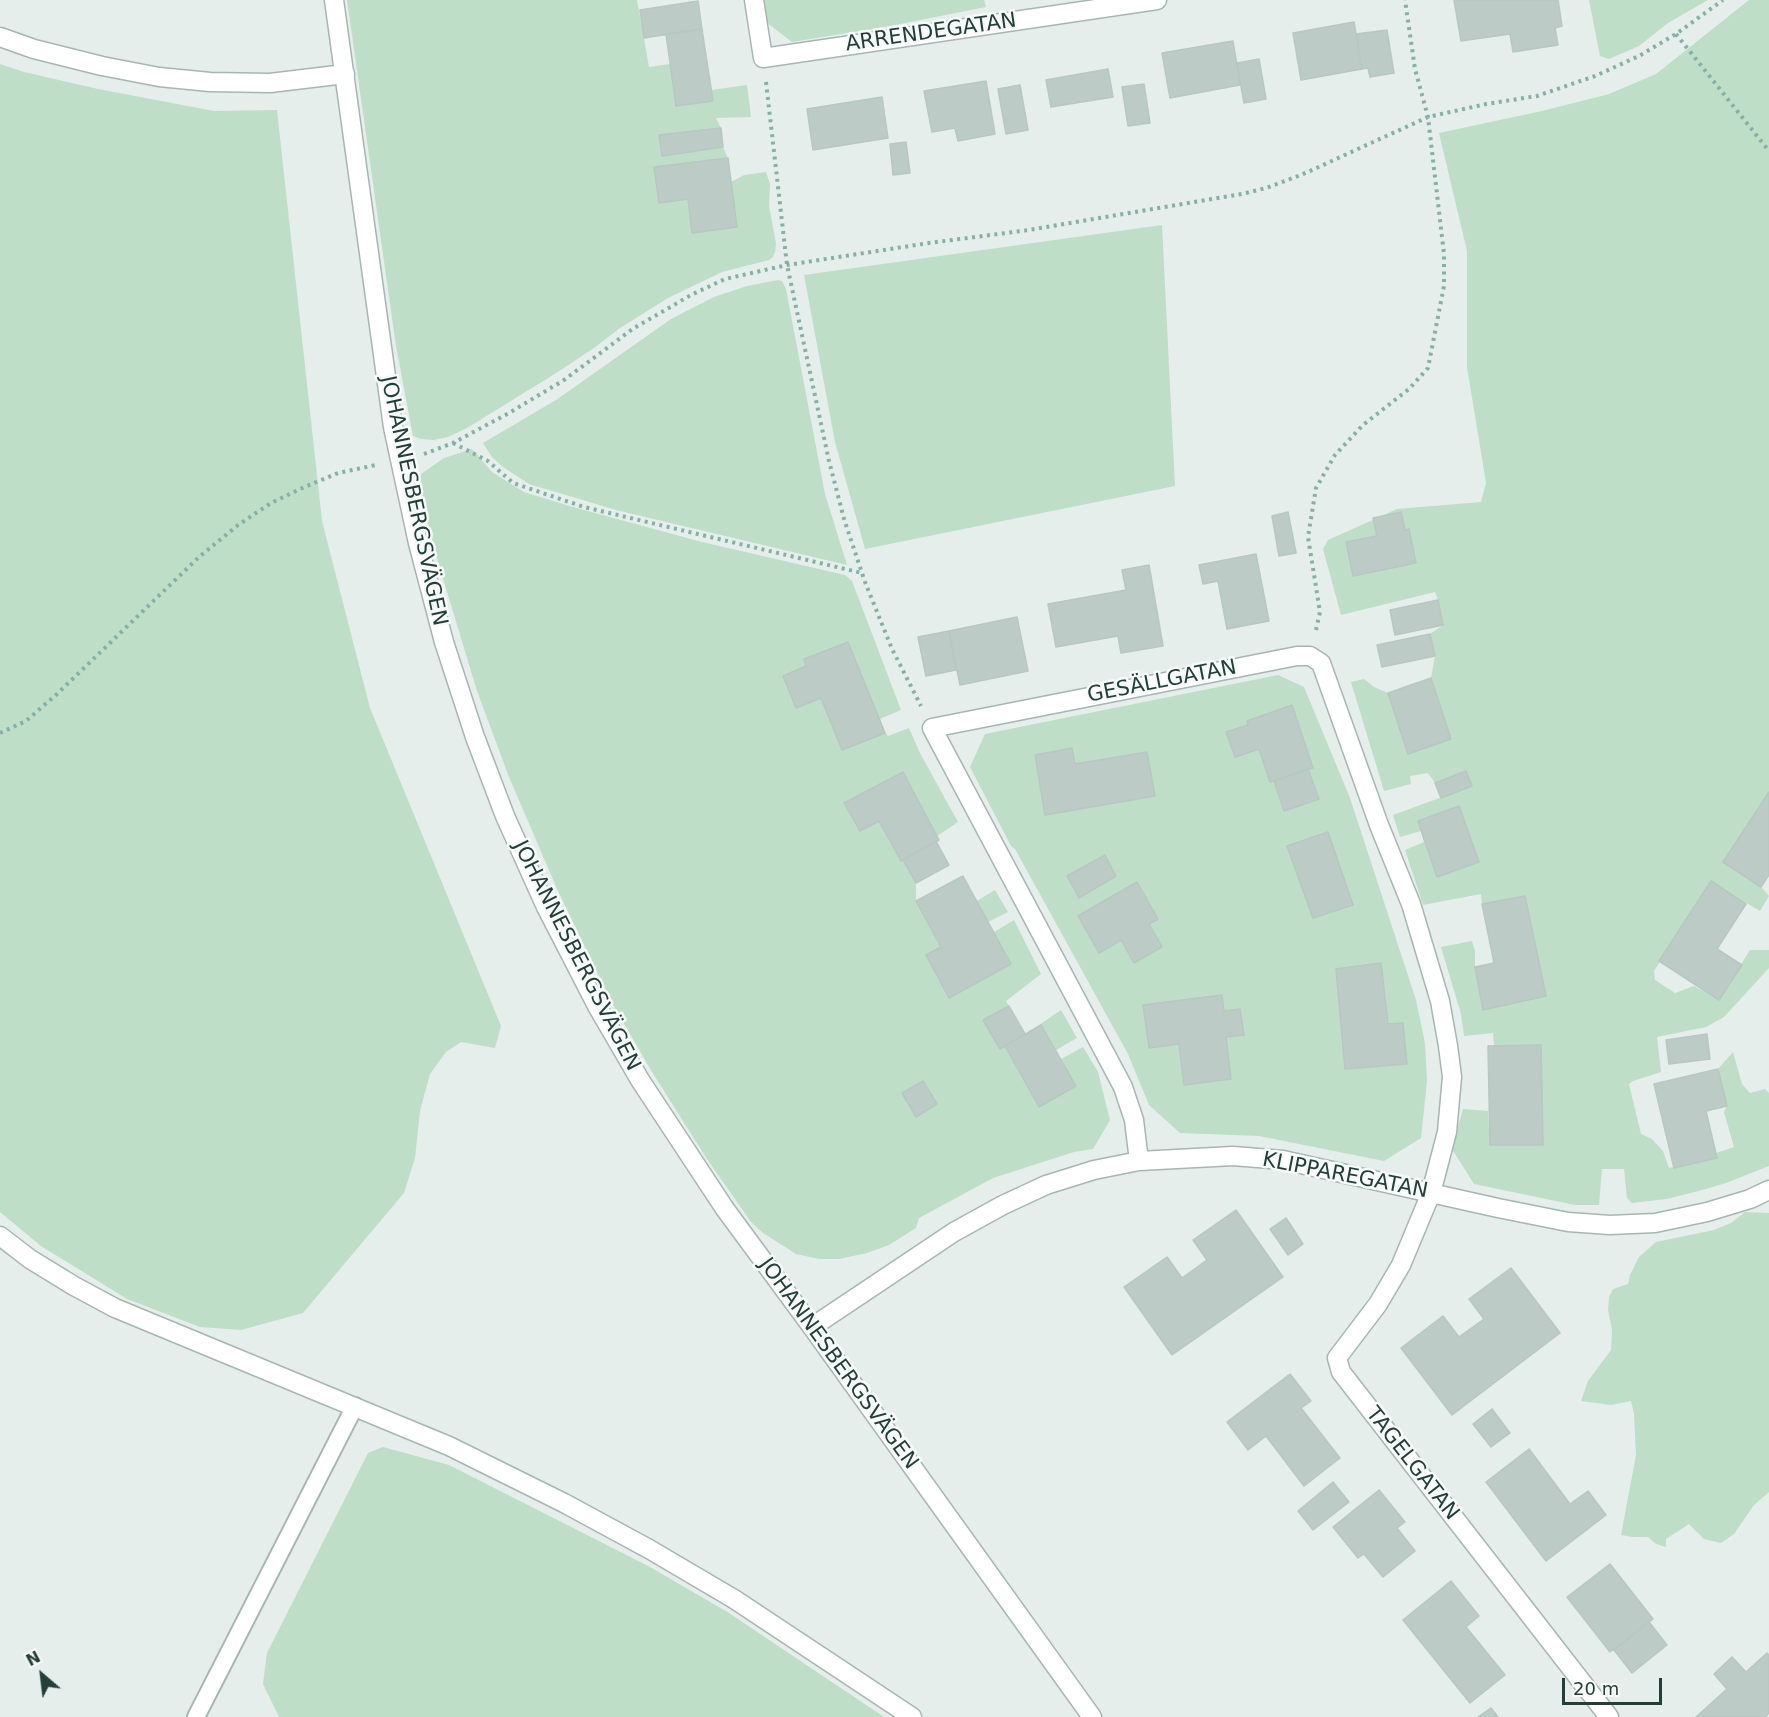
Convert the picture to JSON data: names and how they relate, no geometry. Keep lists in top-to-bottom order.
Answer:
{
  "streets": {
    "street": [
      "ARRENDEGATAN",
      "JOHANNESBERGSVÄGEN",
      "GESÄLLGATAN",
      "KLIPPAREGATAN",
      "TAGELGATAN"
    ]
  },
  "crossings": [
    ["JOHANNESBERGSVÄGEN", "KLIPPAREGATAN"],
    ["KLIPPAREGATAN", "TAGELGATAN"]
  ],
  "scale_bar": "20 m",
  "north": "top left"
}
